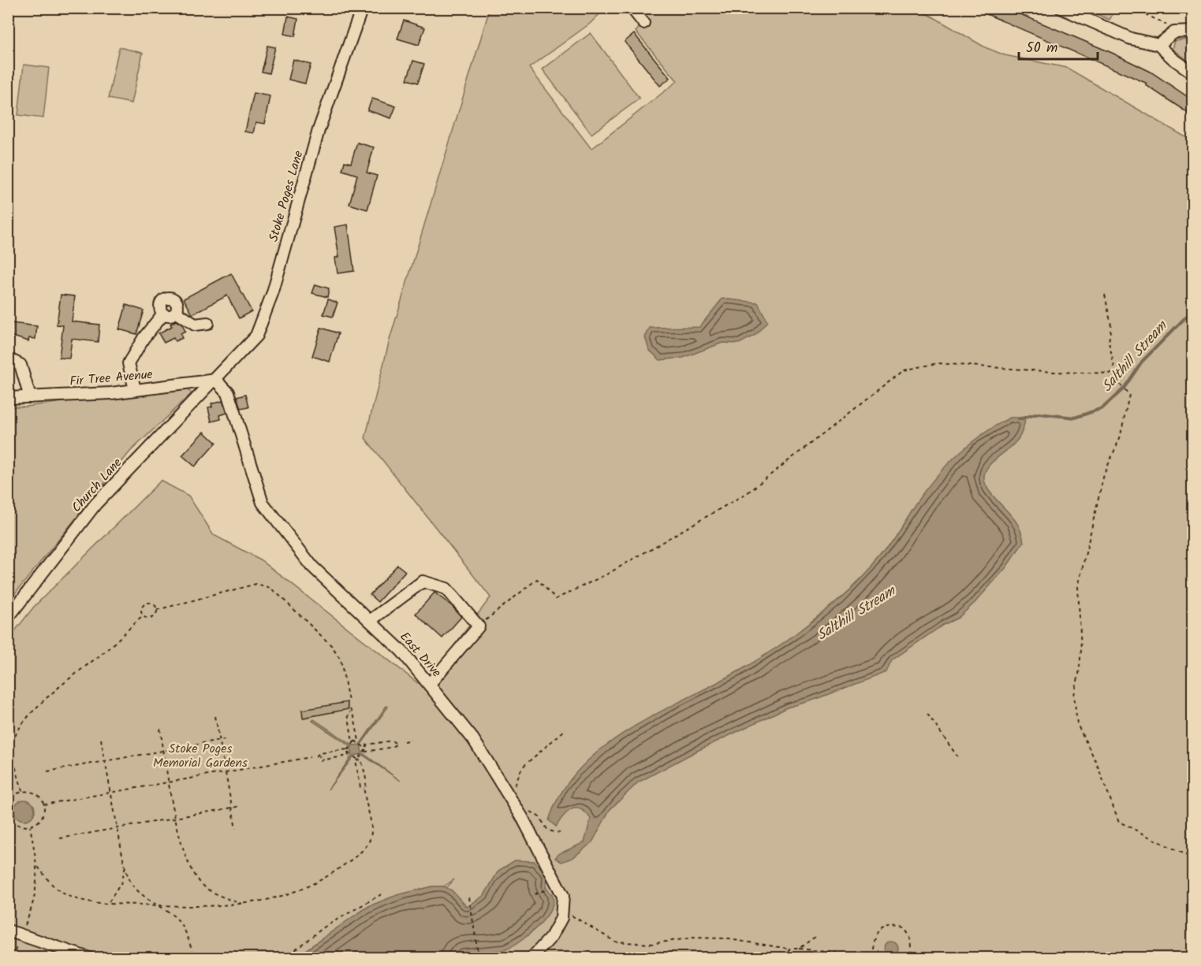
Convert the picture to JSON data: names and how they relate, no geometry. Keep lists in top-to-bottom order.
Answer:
{
  "streets": {
    "street": [
      "Stoke Poges Lane",
      "Fir Tree Avenue",
      "Church Lane",
      "East Drive"
    ]
  },
  "crossings": [
    ["Stoke Poges Lane", "Fir Tree Avenue"],
    ["Stoke Poges Lane", "Church Lane"],
    ["Stoke Poges Lane", "East Drive"],
    ["Fir Tree Avenue", "Church Lane"],
    ["Fir Tree Avenue", "East Drive"],
    ["Church Lane", "East Drive"]
  ],
  "water": ["Salthill Stream"],
  "parks": ["Stoke Poges Memorial Gardens"],
  "scale_bar": "50 m"
}
